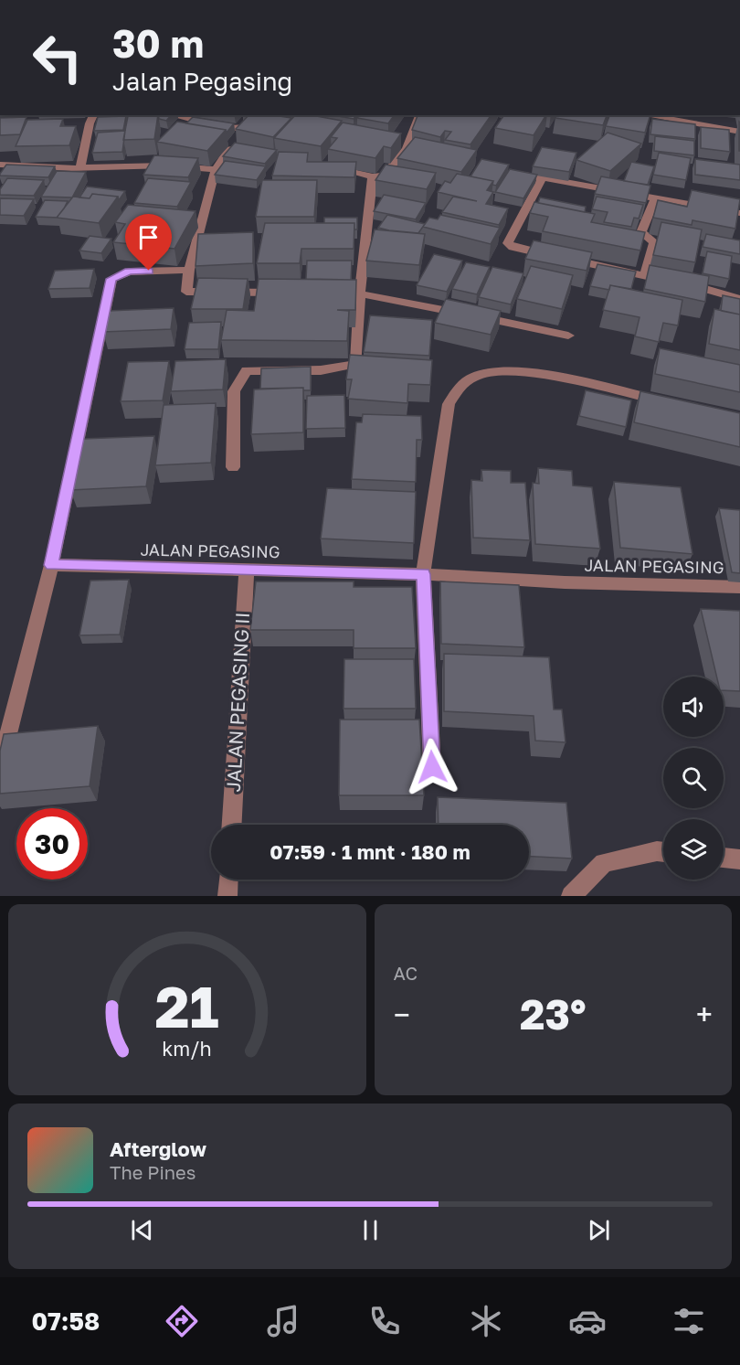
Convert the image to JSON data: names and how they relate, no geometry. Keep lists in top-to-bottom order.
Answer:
{
  "streets": {
    "street": ["JALAN PEGASING", "JALAN PEGASING II"]
  },
  "crossings": [
    ["JALAN PEGASING", "JALAN PEGASING II"]
  ],
  "page": {
    "turn": ["30 m", "Jalan Pegasing"],
    "limit": "30",
    "trip": "07:59 · 1 mnt · 180 m",
    "tile": "AC",
    "heat": ["−", "23°", "+"],
    "song": ["Afterglow", "The Pines"],
    "tabs": "07:58",
    "gauge": ["21", "km/h"]
  }
}
